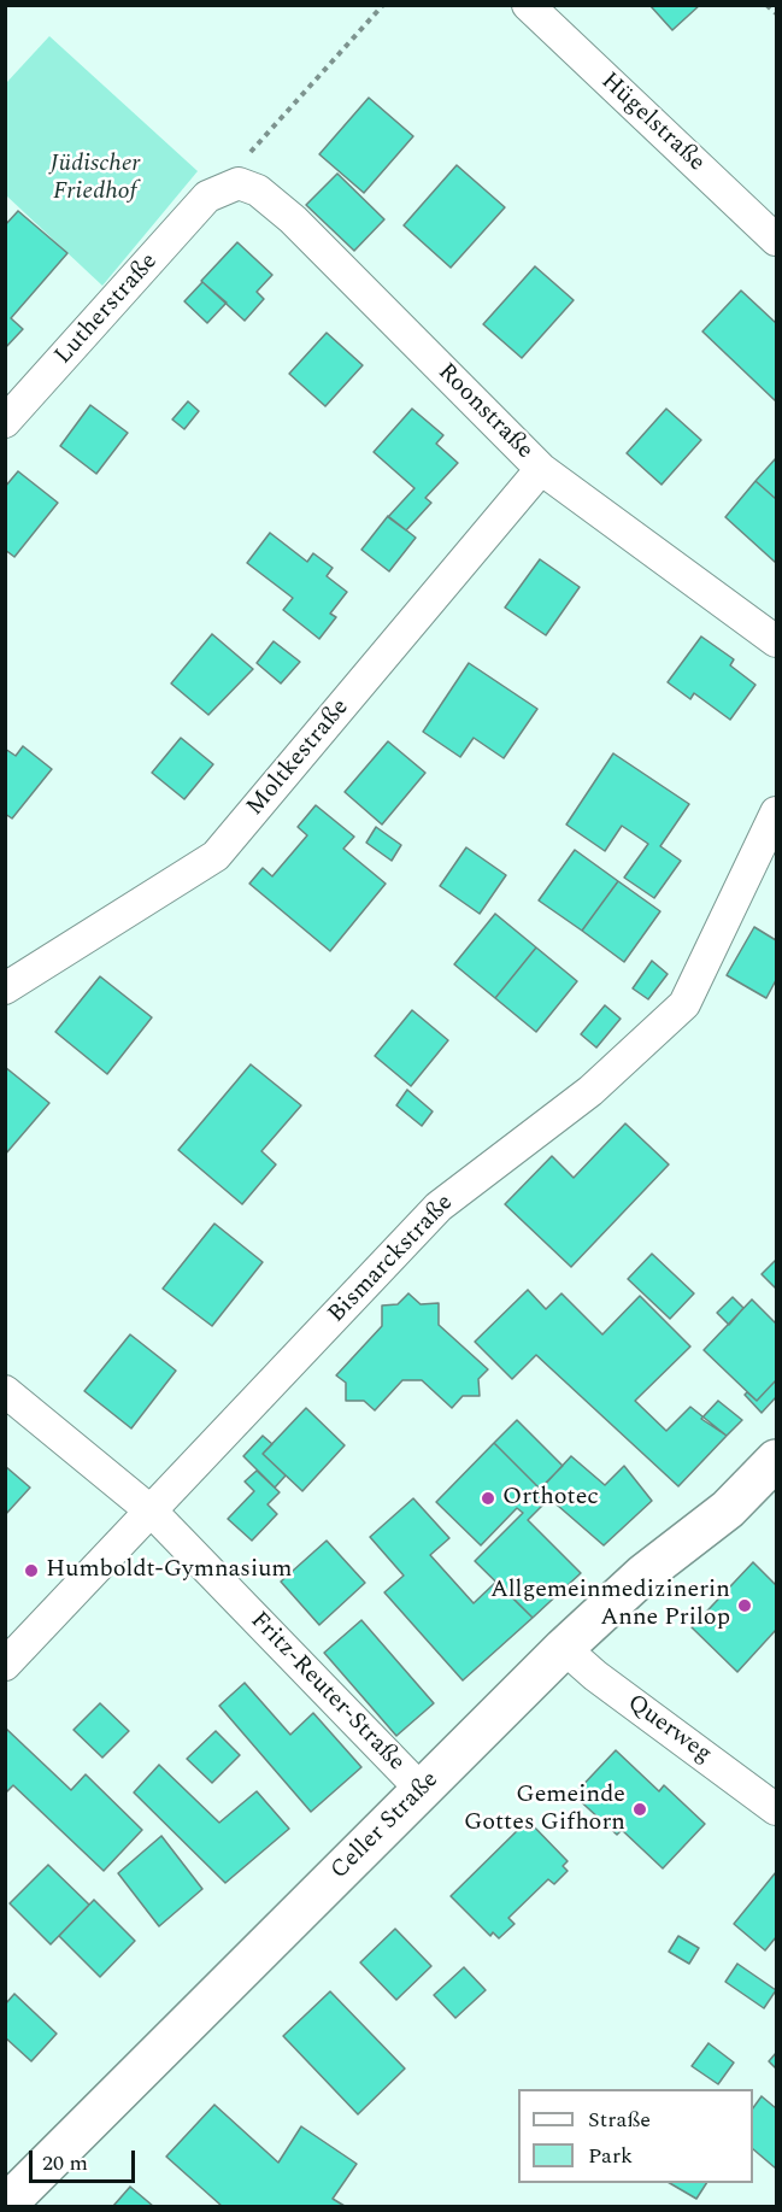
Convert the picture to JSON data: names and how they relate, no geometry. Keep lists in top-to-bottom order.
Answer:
{
  "streets": {
    "street": [
      "Hügelstraße",
      "Lutherstraße",
      "Roonstraße",
      "Moltkestraße",
      "Bismarckstraße",
      "Fritz-Reuter-Straße",
      "Querweg",
      "Celler Straße"
    ]
  },
  "crossings": [
    ["Lutherstraße", "Roonstraße"],
    ["Roonstraße", "Moltkestraße"],
    ["Bismarckstraße", "Fritz-Reuter-Straße"],
    ["Fritz-Reuter-Straße", "Celler Straße"],
    ["Querweg", "Celler Straße"]
  ],
  "parks": ["Jüdischer Friedhof"],
  "places": [
    "Orthotec",
    "Humboldt-Gymnasium",
    "Allgemeinmedizinerin Anne Prilop",
    "Gemeinde Gottes Gifhorn"
  ],
  "legend": ["Straße", "Park"],
  "scale_bar": "20 m"
}
